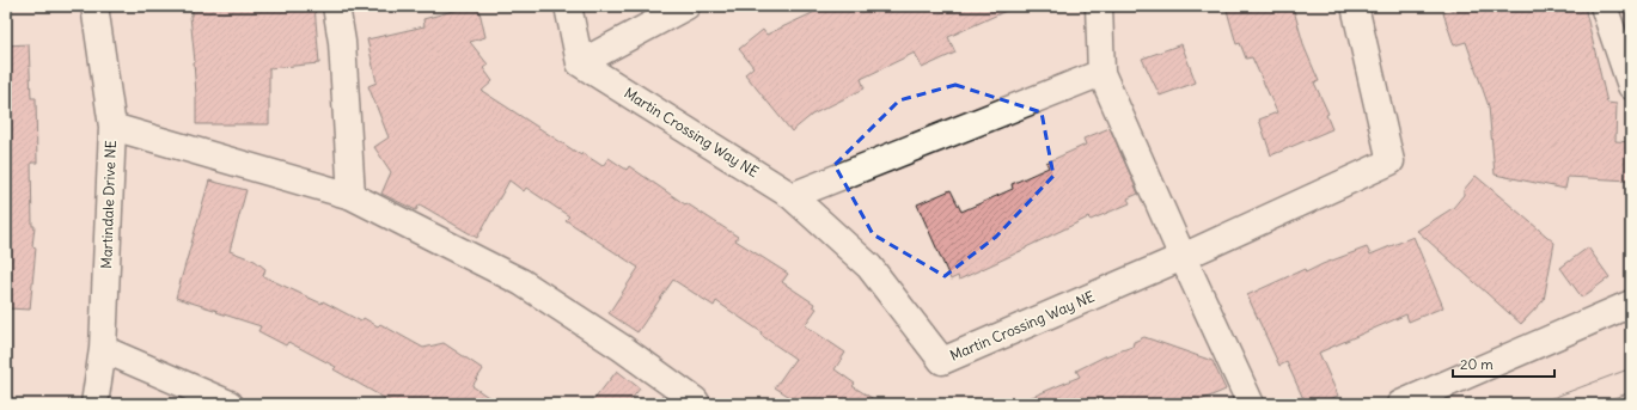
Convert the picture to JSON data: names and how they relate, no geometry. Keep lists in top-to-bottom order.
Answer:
{
  "streets": {
    "street": ["Martin Crossing Way NE", "Martindale Drive NE"]
  },
  "scale_bar": "20 m"
}
